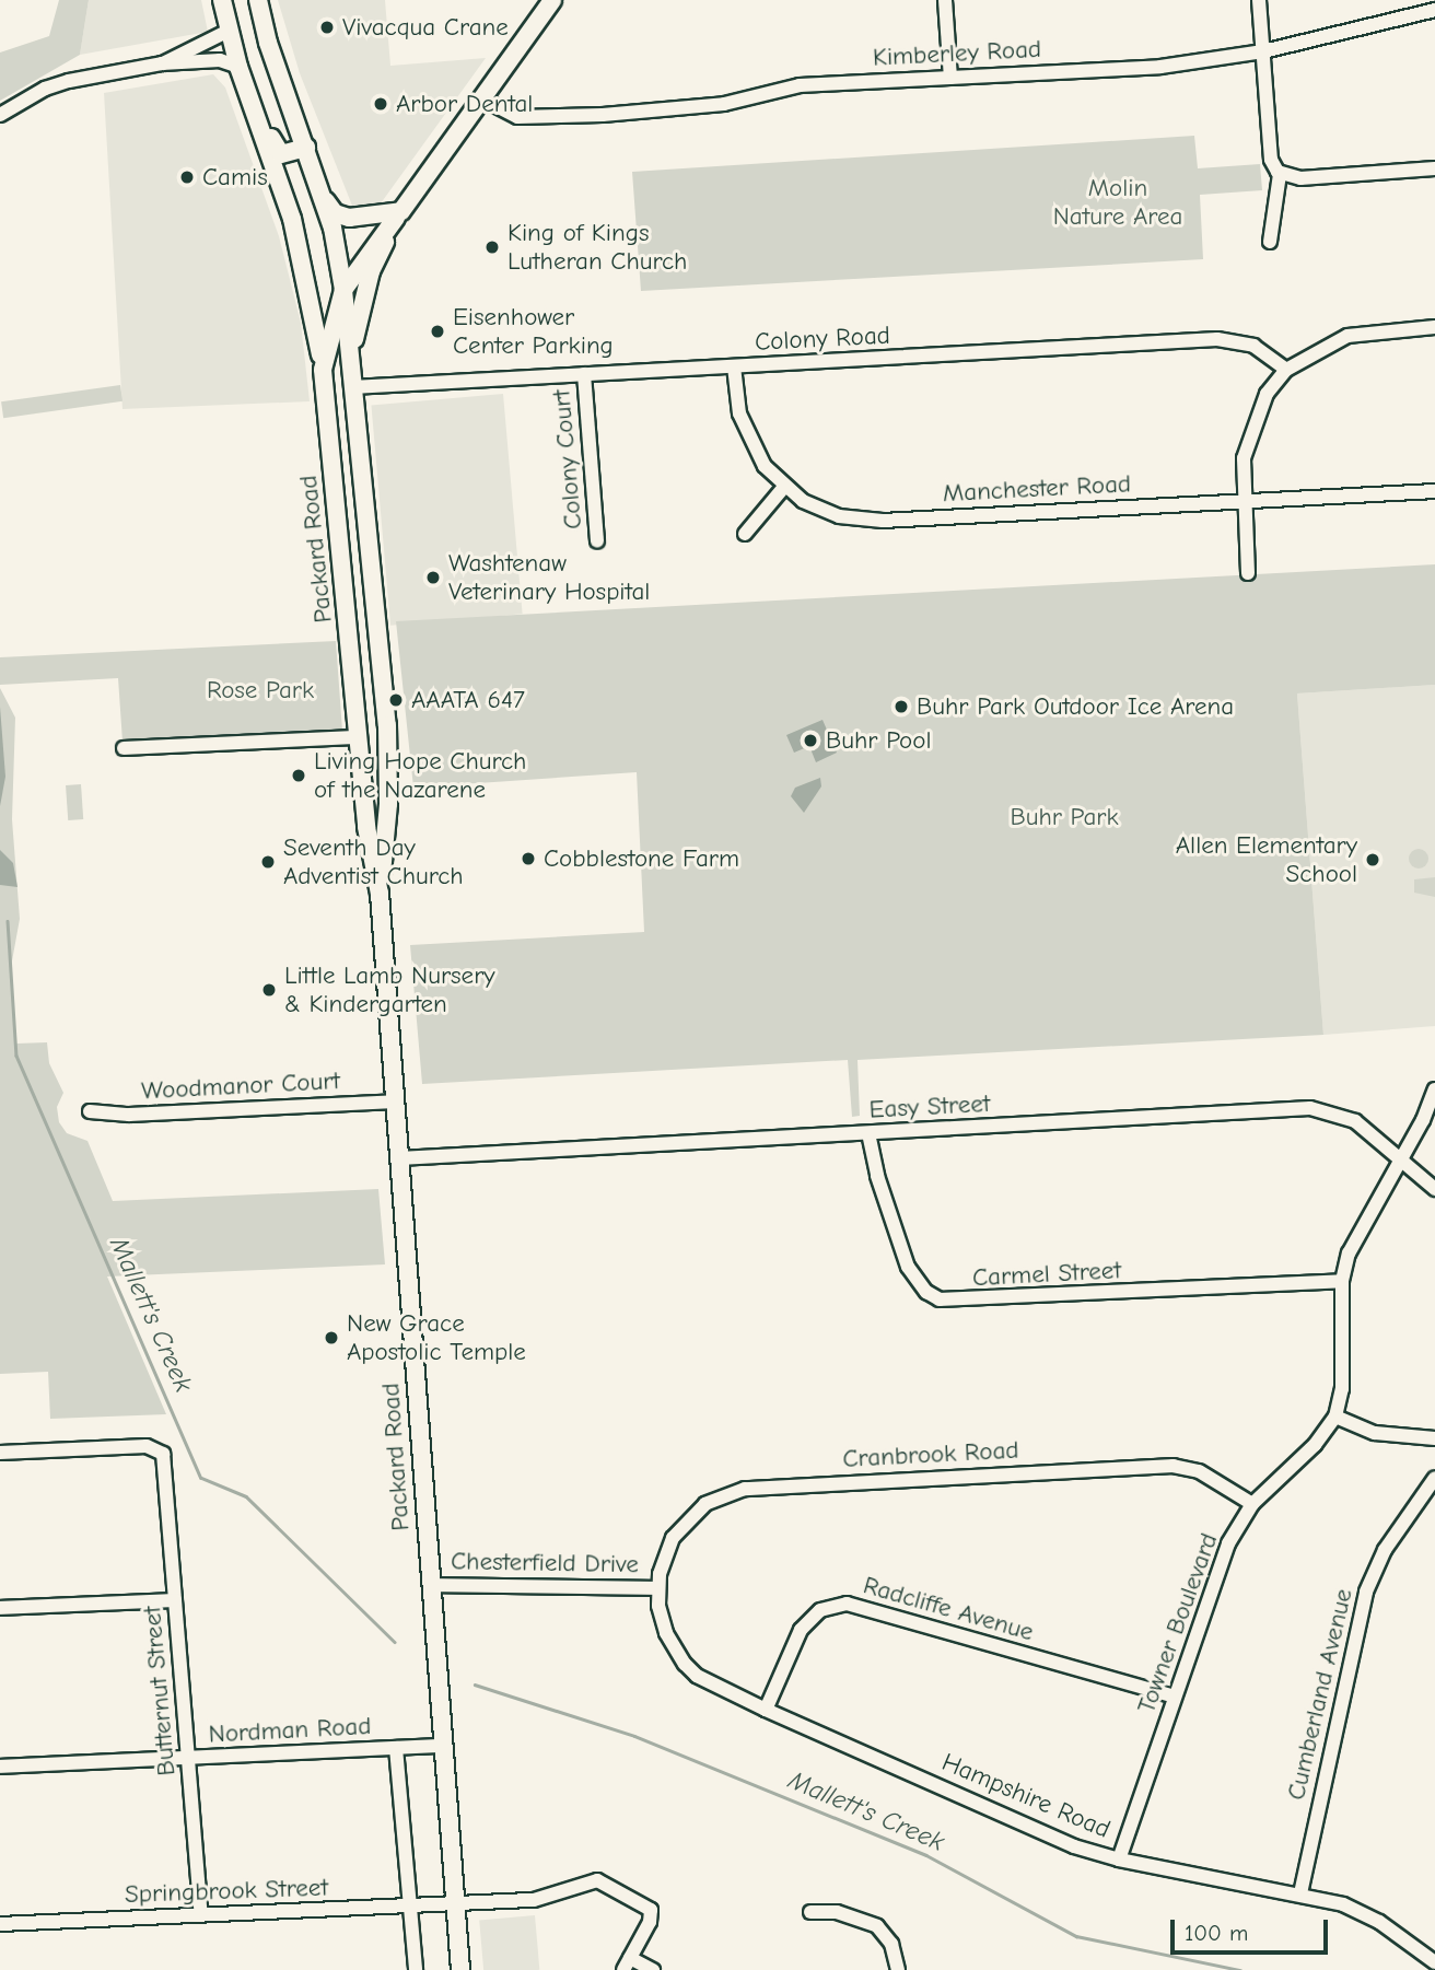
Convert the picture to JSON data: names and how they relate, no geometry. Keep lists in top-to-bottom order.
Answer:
{
  "streets": {
    "main road": ["Packard Road"],
    "street": [
      "Kimberley Road",
      "Colony Road",
      "Colony Court",
      "Manchester Road",
      "Woodmanor Court",
      "Easy Street",
      "Carmel Street",
      "Cranbrook Road",
      "Chesterfield Drive",
      "Radcliffe Avenue",
      "Towner Boulevard",
      "Butternut Street",
      "Cumberland Avenue",
      "Nordman Road",
      "Hampshire Road",
      "Springbrook Street"
    ]
  },
  "crossings": [
    ["Kimberley Road", "Packard Road"],
    ["Colony Road", "Colony Court"],
    ["Colony Road", "Manchester Road"],
    ["Colony Road", "Packard Road"],
    ["Packard Road", "Woodmanor Court"],
    ["Packard Road", "Easy Street"],
    ["Packard Road", "Chesterfield Drive"],
    ["Packard Road", "Nordman Road"],
    ["Packard Road", "Springbrook Street"],
    ["Easy Street", "Carmel Street"],
    ["Easy Street", "Towner Boulevard"],
    ["Carmel Street", "Towner Boulevard"],
    ["Cranbrook Road", "Chesterfield Drive"],
    ["Cranbrook Road", "Towner Boulevard"],
    ["Cranbrook Road", "Hampshire Road"],
    ["Chesterfield Drive", "Hampshire Road"],
    ["Radcliffe Avenue", "Towner Boulevard"],
    ["Radcliffe Avenue", "Hampshire Road"],
    ["Towner Boulevard", "Hampshire Road"],
    ["Butternut Street", "Nordman Road"],
    ["Butternut Street", "Springbrook Street"],
    ["Cumberland Avenue", "Hampshire Road"]
  ],
  "water": ["Mallett's Creek"],
  "parks": ["Molin Nature Area", "Rose Park", "Buhr Park"],
  "places": [
    "Vivacqua Crane",
    "Arbor Dental",
    "Camis",
    "King of Kings Lutheran Church",
    "Eisenhower Center Parking",
    "Washtenaw Veterinary Hospital",
    "AAATA 647",
    "Buhr Park Outdoor Ice Arena",
    "Buhr Pool",
    "Living Hope Church of the Nazarene",
    "Cobblestone Farm",
    "Allen Elementary School",
    "Seventh Day Adventist Church",
    "Little Lamb Nursery & Kindergarten",
    "New Grace Apostolic Temple"
  ],
  "scale_bar": "100 m"
}
